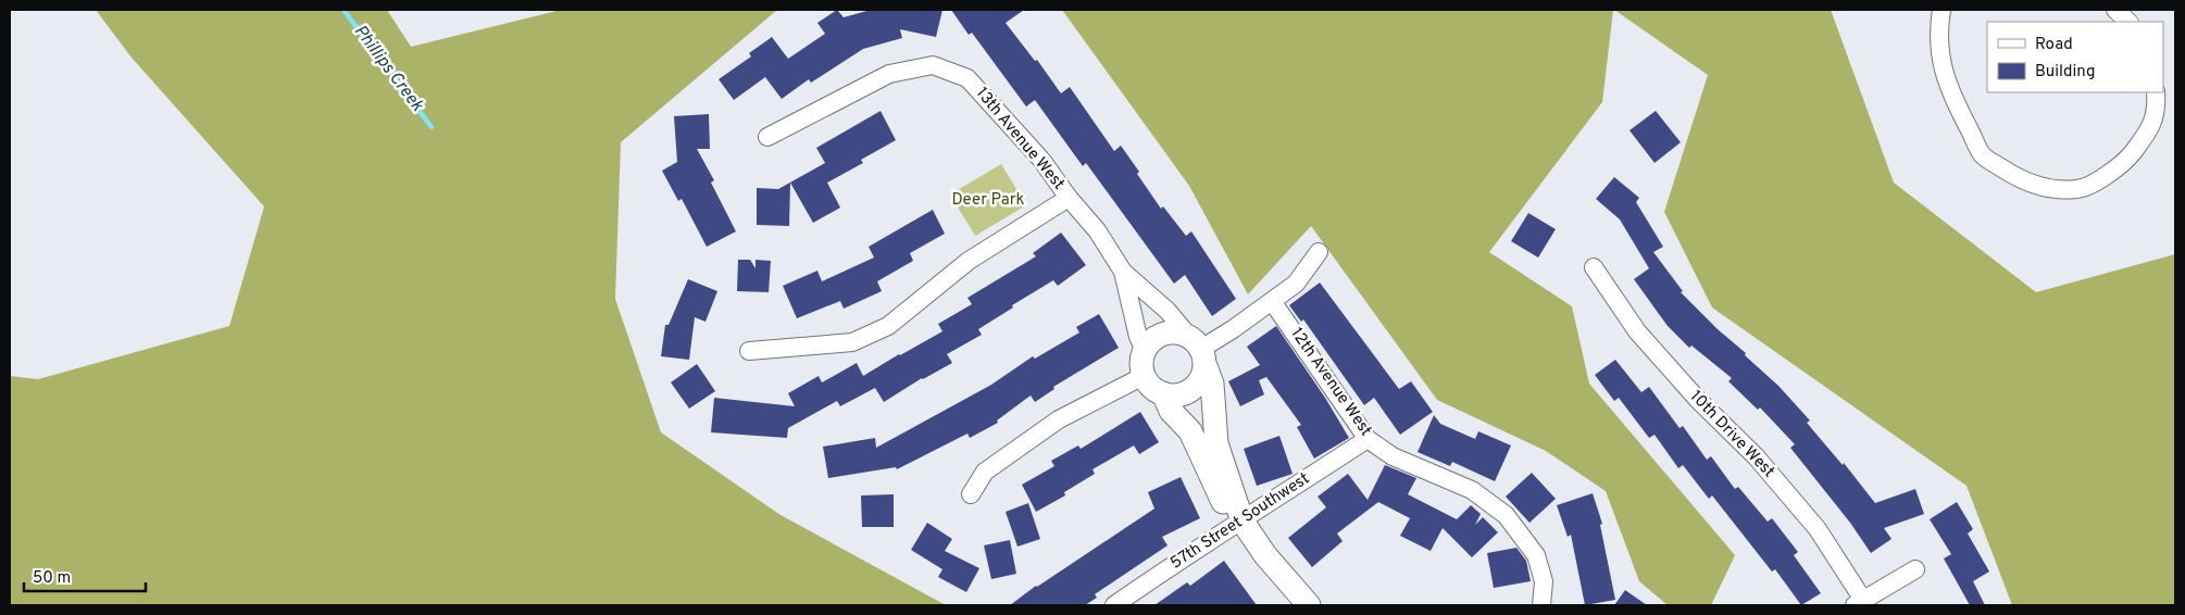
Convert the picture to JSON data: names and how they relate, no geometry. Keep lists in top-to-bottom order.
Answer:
{
  "streets": {
    "street": [
      "13th Avenue West",
      "12th Avenue West",
      "10th Drive West",
      "57th Street Southwest"
    ]
  },
  "crossings": [
    ["13th Avenue West", "57th Street Southwest"],
    ["12th Avenue West", "57th Street Southwest"]
  ],
  "water": ["Phillips Creek"],
  "parks": ["Deer Park"],
  "legend": ["Road", "Building"],
  "scale_bar": "50 m"
}
